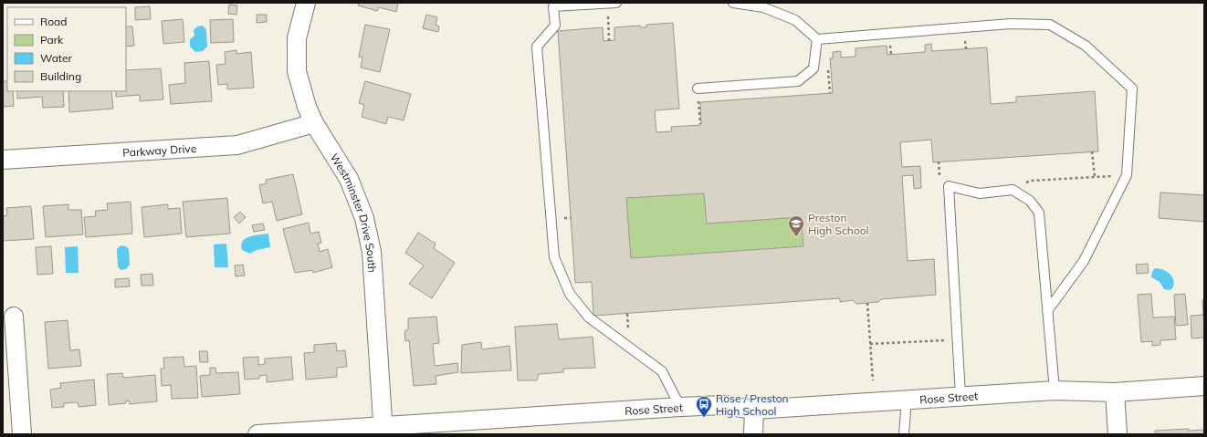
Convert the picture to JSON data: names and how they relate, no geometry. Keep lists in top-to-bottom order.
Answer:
{
  "streets": {
    "street": ["Parkway Drive", "Westminster Drive South", "Rose Street"]
  },
  "crossings": [
    ["Parkway Drive", "Westminster Drive South"],
    ["Westminster Drive South", "Rose Street"]
  ],
  "places": {
    "school or university": ["Preston High School"],
    "bus stop": ["Rose / Preston High School"]
  },
  "legend": [
    "Road",
    "Park",
    "Water",
    "Building"
  ]
}
